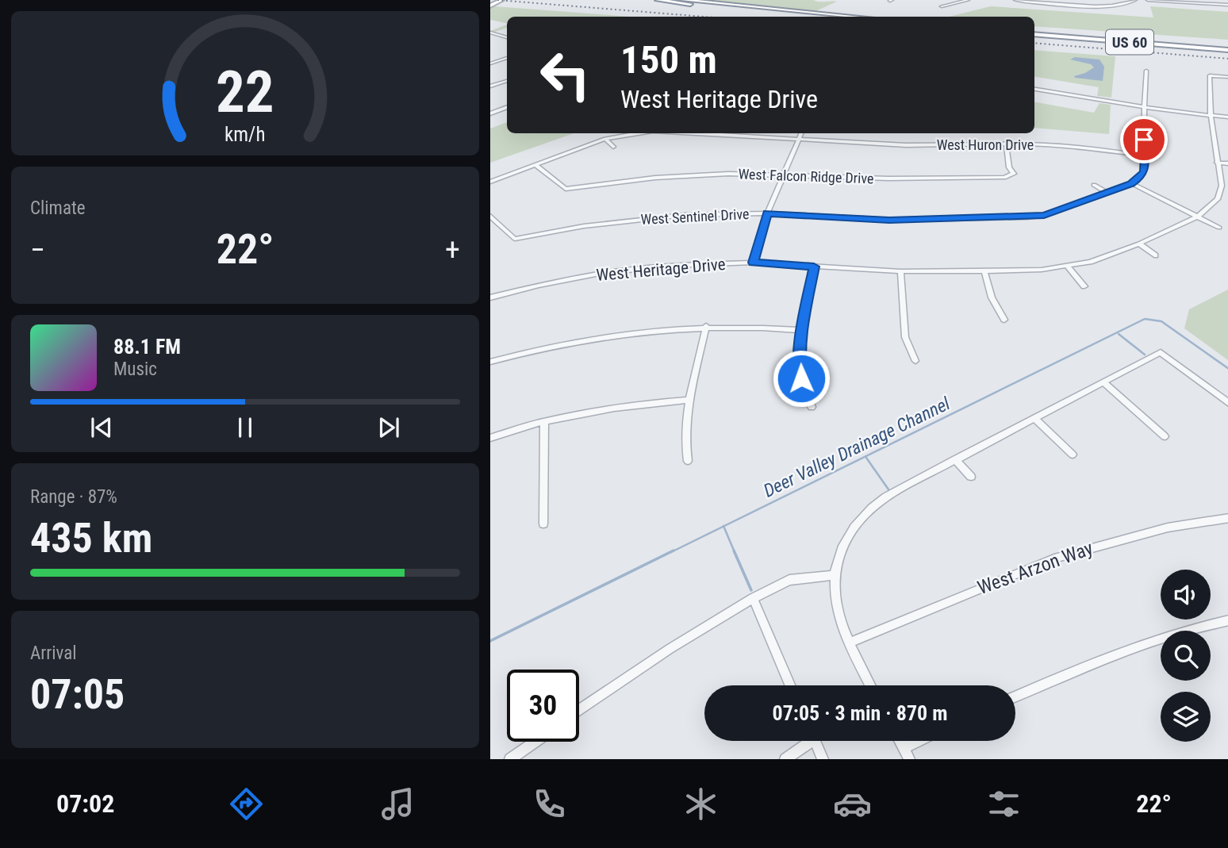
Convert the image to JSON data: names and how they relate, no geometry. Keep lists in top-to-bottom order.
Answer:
{
  "streets": {
    "highway": ["US 60"],
    "street": [
      "West Huron Drive",
      "West Falcon Ridge Drive",
      "West Sentinel Drive",
      "West Heritage Drive",
      "West Arzon Way"
    ]
  },
  "crossings": [
    ["West Huron Drive", "West Falcon Ridge Drive"]
  ],
  "water": ["Deer Valley Drainage Channel"],
  "page": {
    "turn": ["150 m", "West Heritage Drive"],
    "tile": [
      "Climate",
      ["Range · 87%", "435 km"],
      ["Arrival", "07:05"]
    ],
    "heat": ["−", "22°", "+"],
    "song": ["88.1 FM", "Music"],
    "limit": "30",
    "trip": "07:05 · 3 min · 870 m",
    "tabs": ["07:02", "22°"],
    "gauge": ["22", "km/h"]
  }
}
